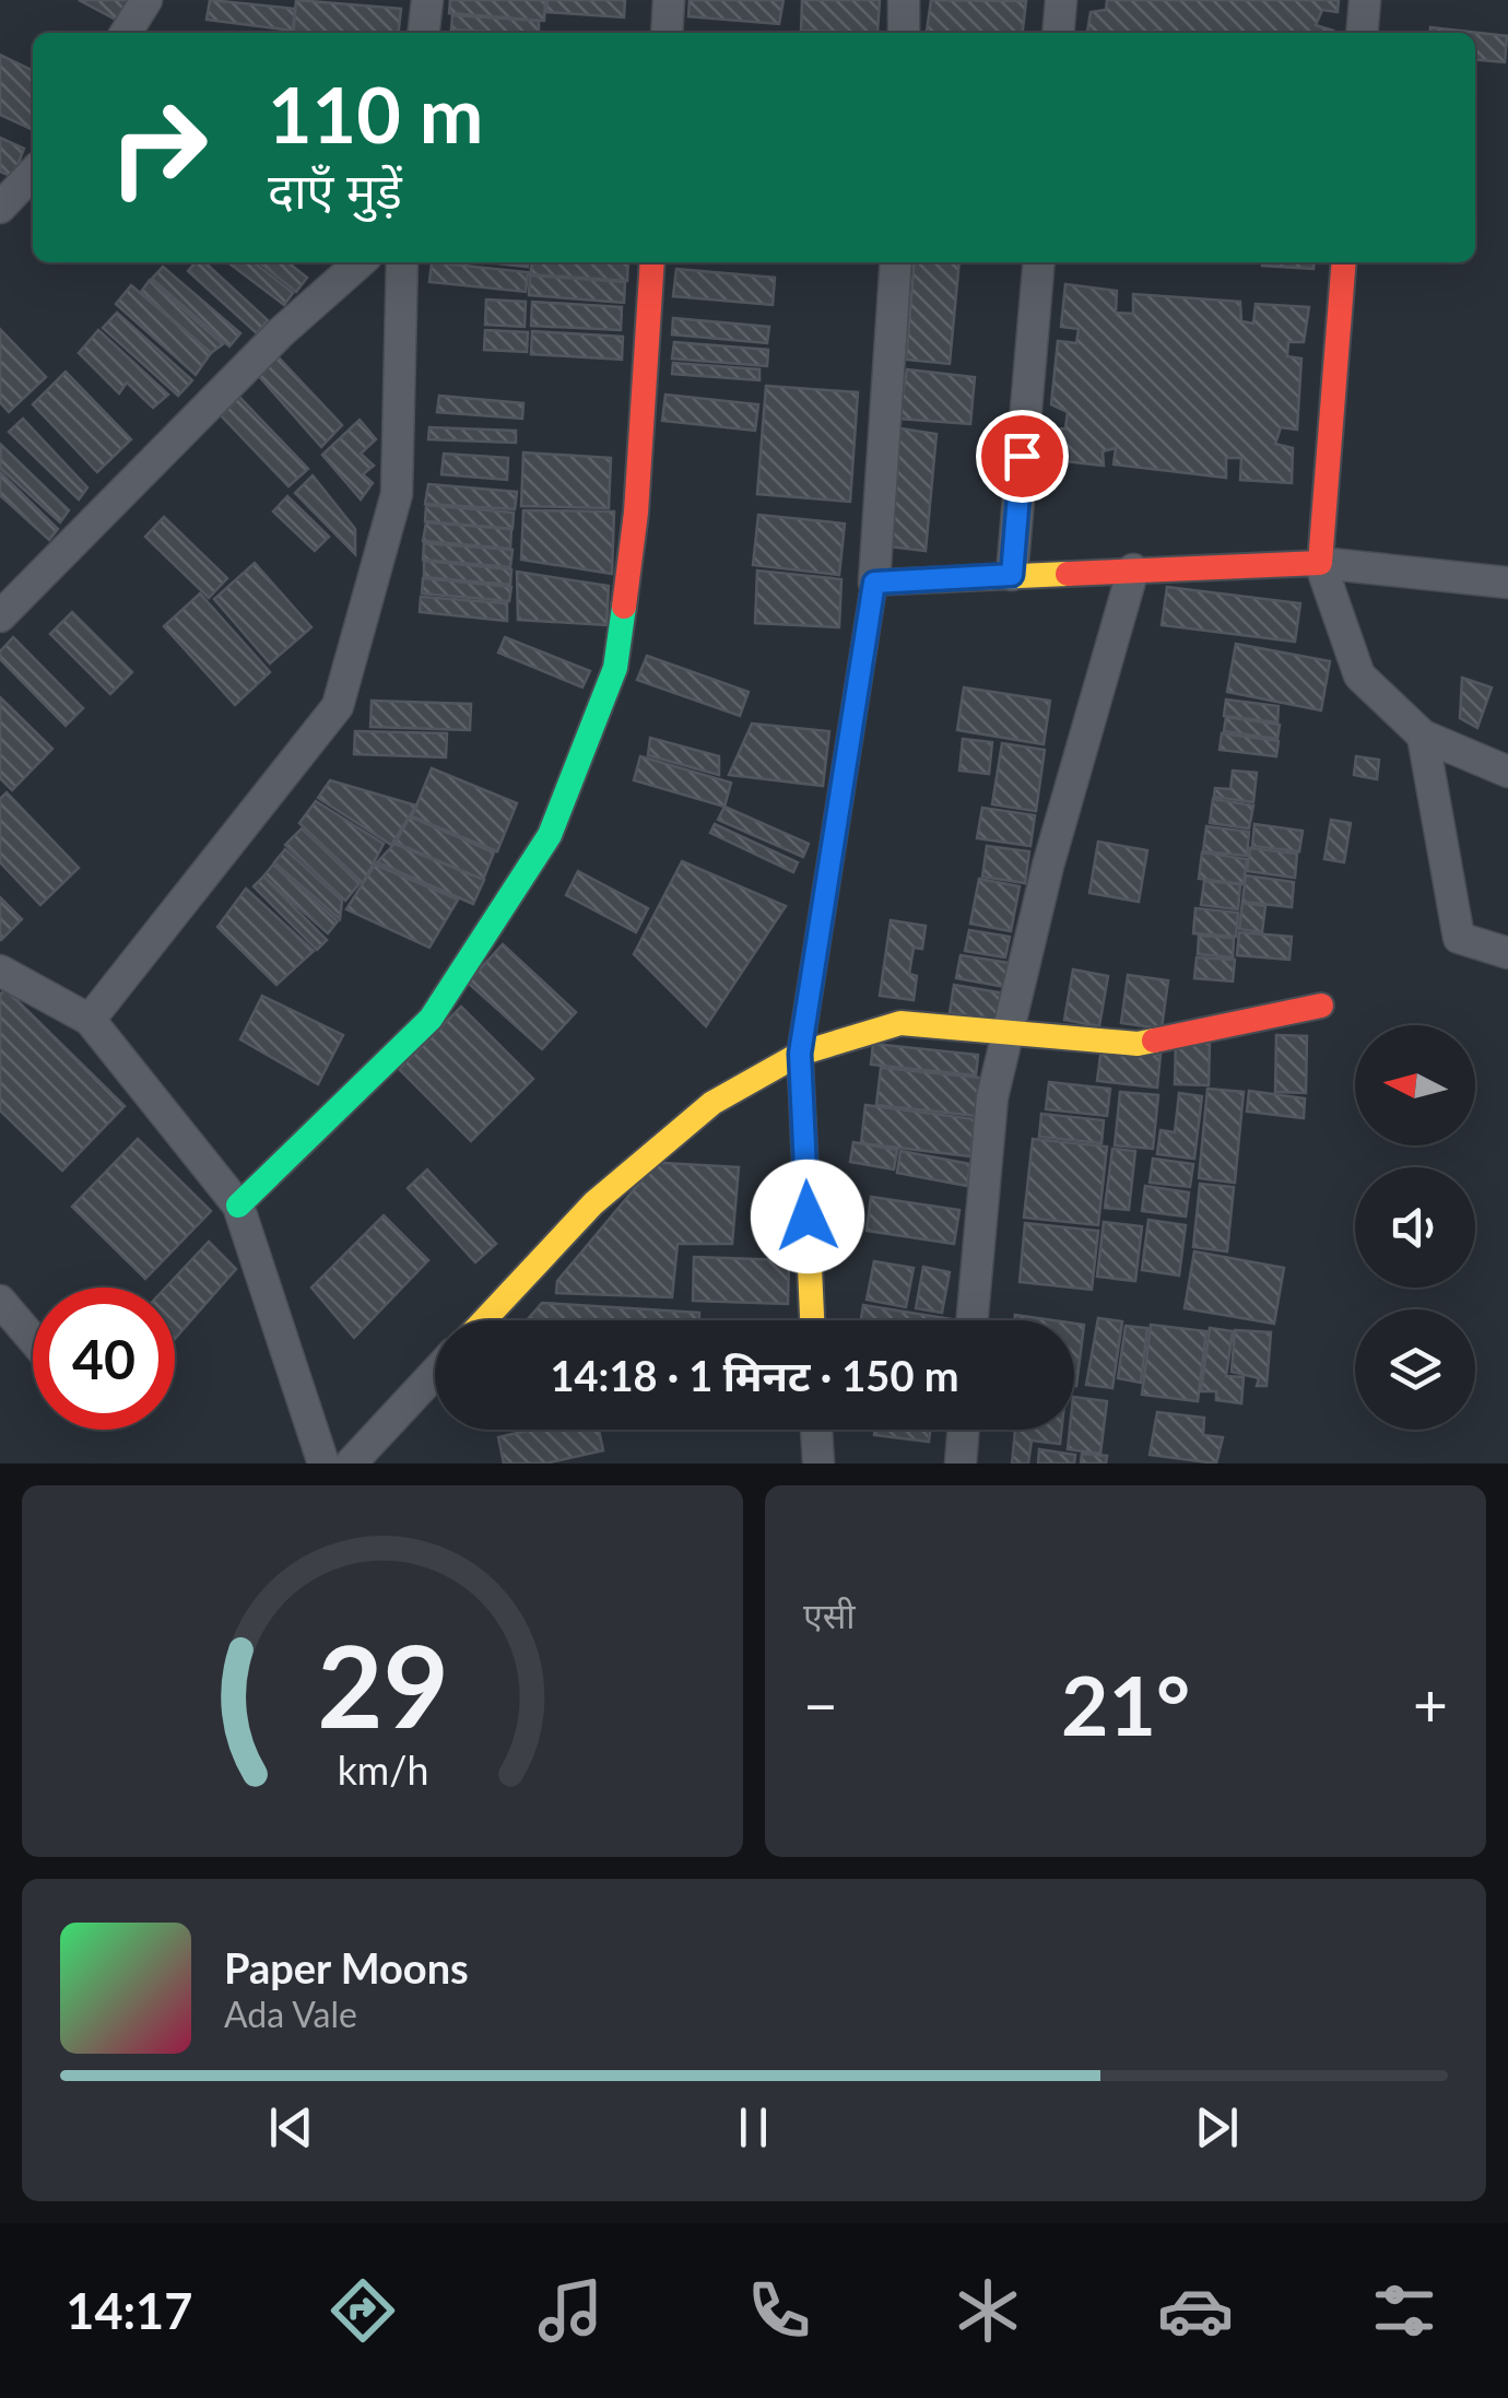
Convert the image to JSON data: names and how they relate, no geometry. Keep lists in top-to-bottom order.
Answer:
{
  "north": "left",
  "page": {
    "turn": ["110 m", "दाएँ मुड़ें"],
    "limit": "40",
    "trip": "14:18 · 1 मिनट · 150 m",
    "tile": "एसी",
    "heat": ["−", "21°", "+"],
    "song": ["Paper Moons", "Ada Vale"],
    "tabs": "14:17",
    "gauge": ["29", "km/h"]
  }
}
